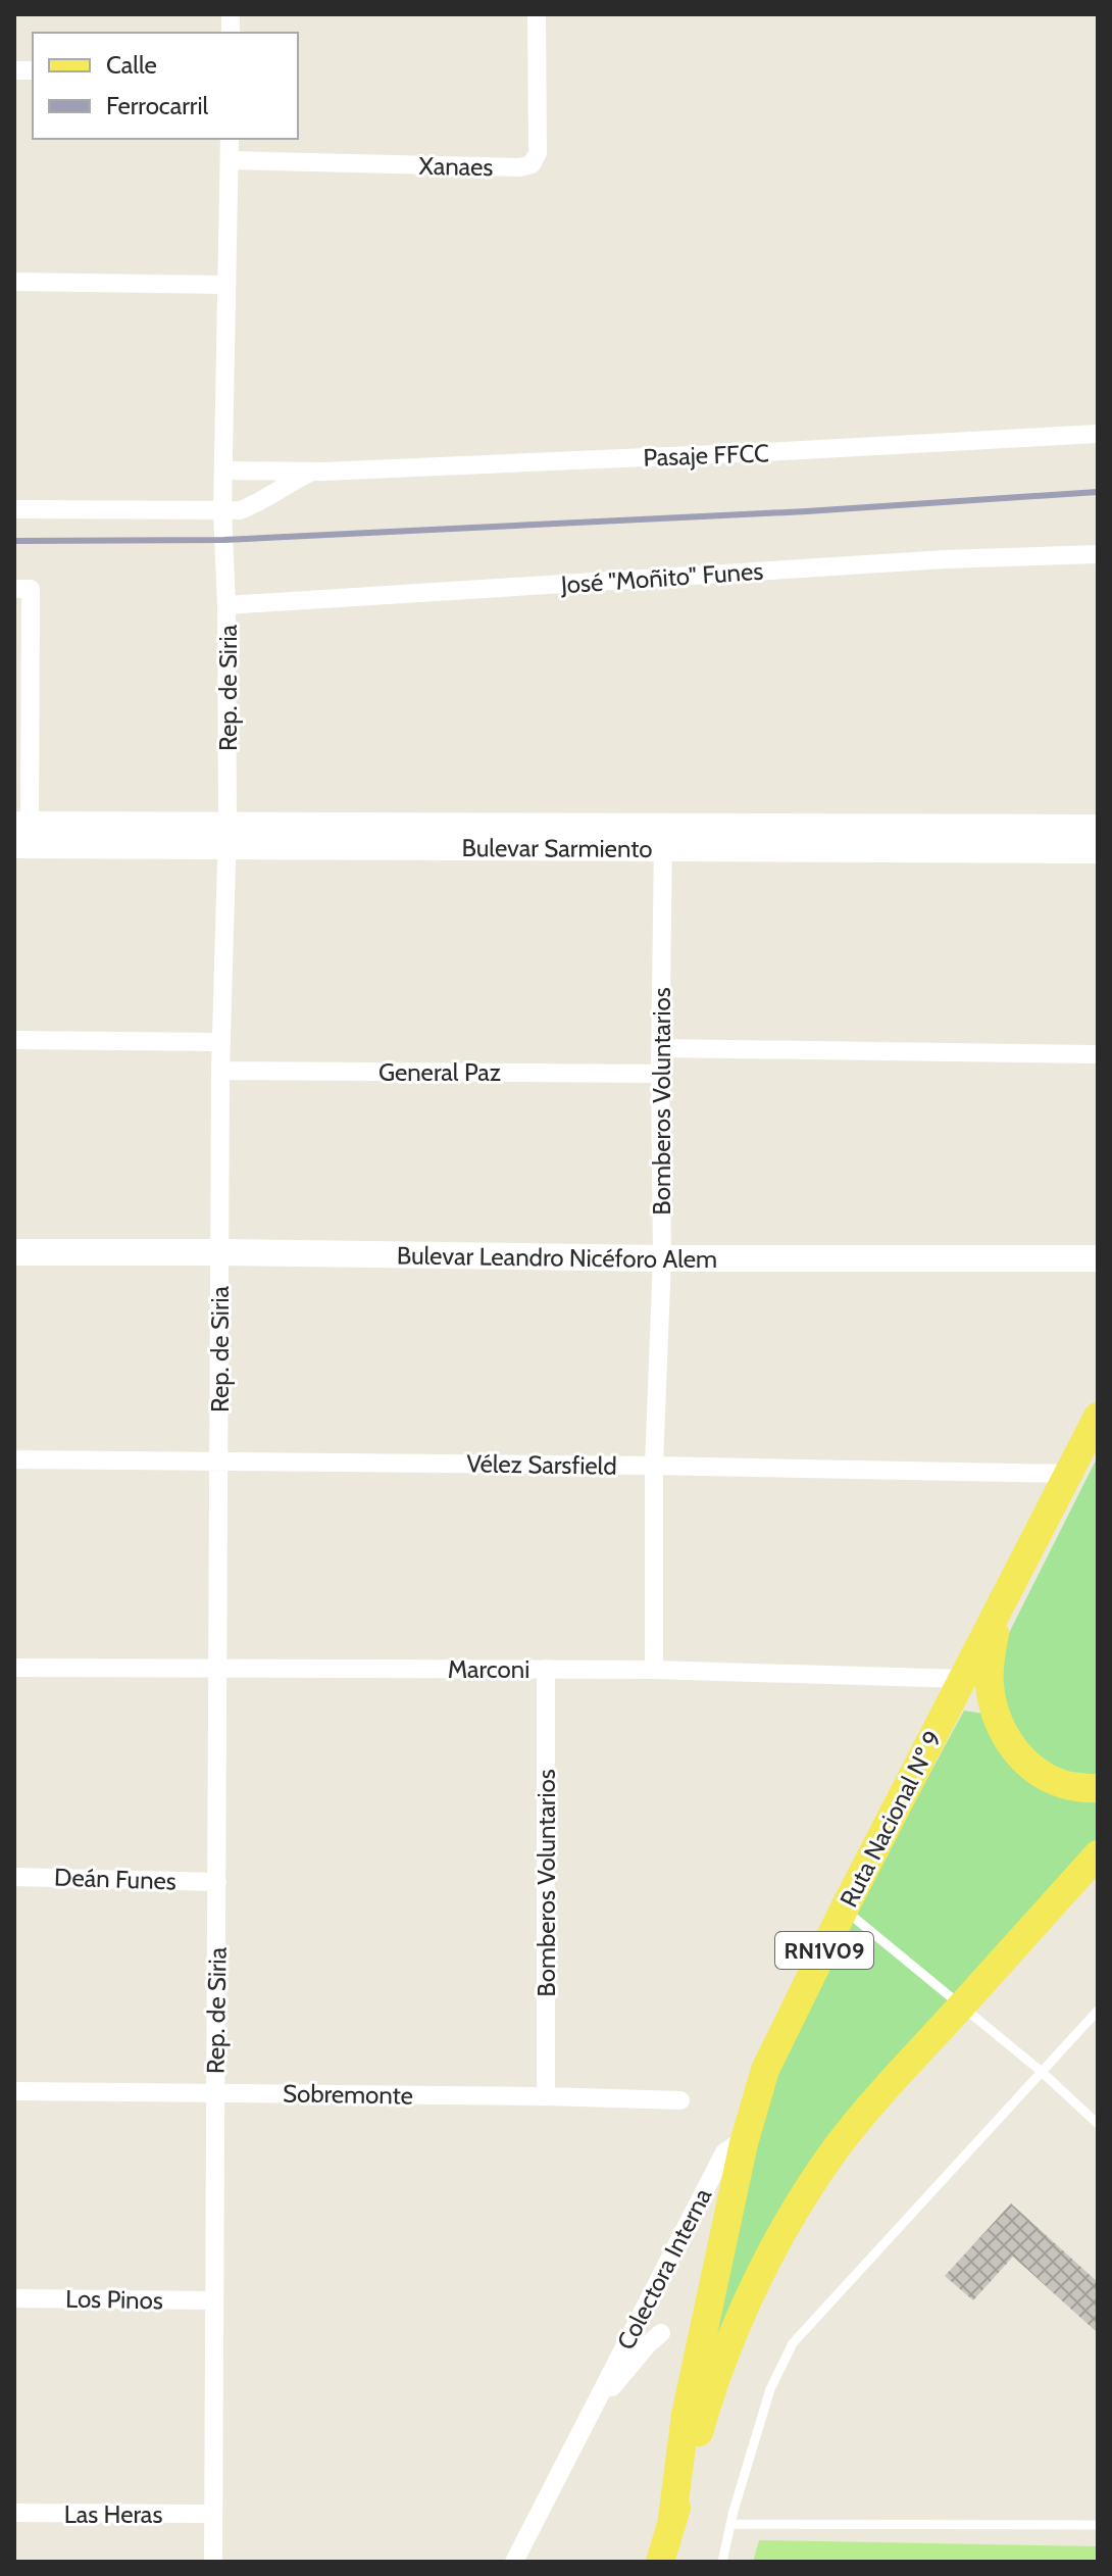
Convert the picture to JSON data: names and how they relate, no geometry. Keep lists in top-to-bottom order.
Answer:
{
  "streets": {
    "main road": [
      "Bulevar Sarmiento",
      "Bulevar Leandro Nicéforo Alem",
      "Ruta Nacional Nº 9",
      "RN1V09"
    ],
    "street": [
      "Xanaes",
      "Pasaje FFCC",
      "José \"Moñito\" Funes",
      "Rep. de Siria",
      "General Paz",
      "Bomberos Voluntarios",
      "Vélez Sarsfield",
      "Marconi",
      "Deán Funes",
      "Sobremonte",
      "Colectora Interna",
      "Los Pinos",
      "Las Heras"
    ]
  },
  "crossings": [
    ["Xanaes", "Rep. de Siria"],
    ["Pasaje FFCC", "Rep. de Siria"],
    ["José \"Moñito\" Funes", "Rep. de Siria"],
    ["Rep. de Siria", "Bulevar Sarmiento"],
    ["Rep. de Siria", "General Paz"],
    ["Rep. de Siria", "Bulevar Leandro Nicéforo Alem"],
    ["Rep. de Siria", "Vélez Sarsfield"],
    ["Rep. de Siria", "Marconi"],
    ["Rep. de Siria", "Deán Funes"],
    ["Rep. de Siria", "Sobremonte"],
    ["Rep. de Siria", "Los Pinos"],
    ["Rep. de Siria", "Las Heras"],
    ["Bulevar Sarmiento", "Bomberos Voluntarios"],
    ["General Paz", "Bomberos Voluntarios"],
    ["Bomberos Voluntarios", "Bulevar Leandro Nicéforo Alem"],
    ["Bomberos Voluntarios", "Vélez Sarsfield"],
    ["Bomberos Voluntarios", "Marconi"],
    ["Bomberos Voluntarios", "Sobremonte"],
    ["Vélez Sarsfield", "Ruta Nacional Nº 9"],
    ["Marconi", "Ruta Nacional Nº 9"],
    ["Ruta Nacional Nº 9", "RN1V09"],
    ["Ruta Nacional Nº 9", "Colectora Interna"]
  ],
  "legend": ["Calle", "Ferrocarril"]
}
